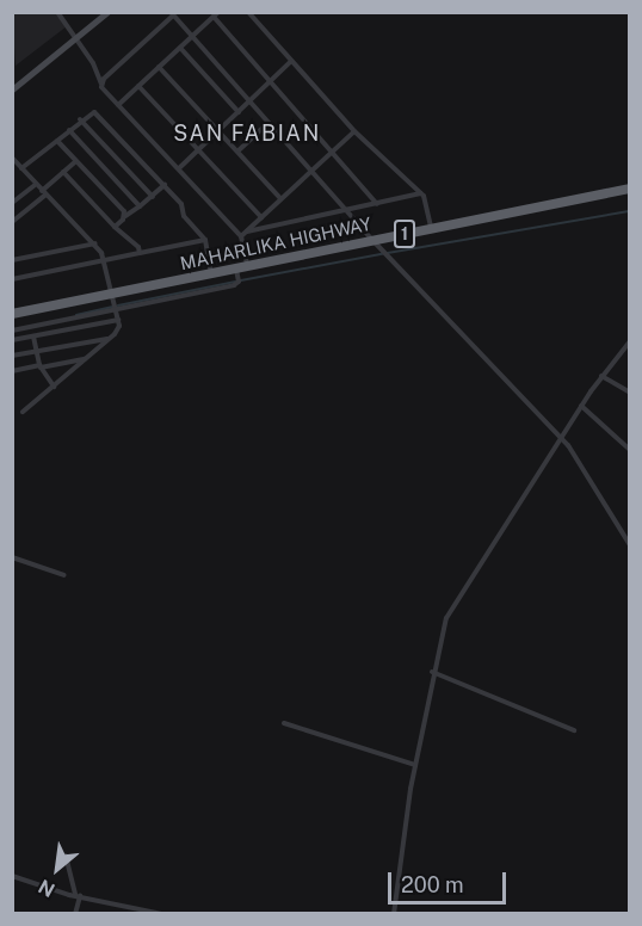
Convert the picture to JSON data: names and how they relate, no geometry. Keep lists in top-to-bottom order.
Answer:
{
  "streets": {
    "highway": ["1", "MAHARLIKA HIGHWAY"]
  },
  "districts": ["SAN FABIAN"],
  "scale_bar": "200 m",
  "north": "bottom left"
}
